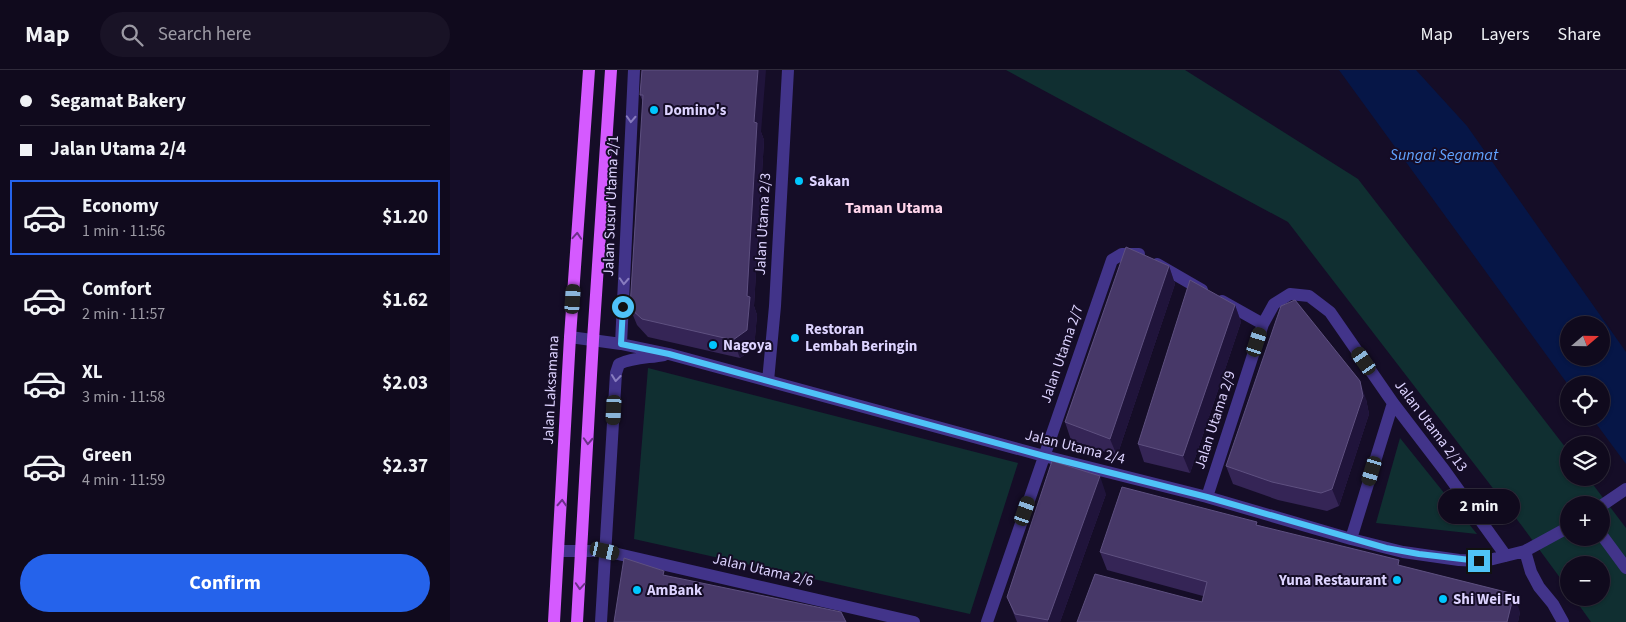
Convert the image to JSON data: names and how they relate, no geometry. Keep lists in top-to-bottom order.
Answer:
{
  "streets": {
    "main road": ["Jalan Laksamana"],
    "street": [
      "Jalan Susur Utama 2/1",
      "Jalan Utama 2/3",
      "Jalan Utama 2/7",
      "Jalan Utama 2/9",
      "Jalan Utama 2/13",
      "Jalan Utama 2/4",
      "Jalan Utama 2/6"
    ]
  },
  "crossings": [
    ["Jalan Susur Utama 2/1", "Jalan Utama 2/4"],
    ["Jalan Utama 2/3", "Jalan Utama 2/4"],
    ["Jalan Utama 2/7", "Jalan Utama 2/9"],
    ["Jalan Utama 2/7", "Jalan Utama 2/13"],
    ["Jalan Utama 2/7", "Jalan Utama 2/4"],
    ["Jalan Laksamana", "Jalan Utama 2/4"],
    ["Jalan Laksamana", "Jalan Utama 2/6"],
    ["Jalan Utama 2/9", "Jalan Utama 2/13"],
    ["Jalan Utama 2/9", "Jalan Utama 2/4"],
    ["Jalan Utama 2/13", "Jalan Utama 2/4"]
  ],
  "one_way": ["Jalan Susur Utama 2/1"],
  "districts": ["Taman Utama"],
  "water": ["Sungai Segamat"],
  "places": [
    "Domino's",
    "Sakan",
    "Restoran Lembah Beringin",
    "Nagoya",
    "Yuna Restaurant",
    "AmBank",
    "Shi Wei Fu"
  ],
  "north": "right",
  "page": {
    "header": "Map",
    "search": "Search here",
    "nav": ["Map", "Layers", "Share"],
    "banner": ["Segamat Bakery", "Jalan Utama 2/4"],
    "list": [
      {
        "name": "Economy",
        "note": "1 min · 11:56",
        "value": "$1.20"
      },
      {
        "name": "Comfort",
        "note": "2 min · 11:57",
        "value": "$1.62"
      },
      {
        "name": "XL",
        "note": "3 min · 11:58",
        "value": "$2.03"
      },
      {
        "name": "Green",
        "note": "4 min · 11:59",
        "value": "$2.37"
      }
    ],
    "map_buttons": ["+", "−"],
    "bubble": "2 min",
    "buttons": "Confirm"
  }
}
